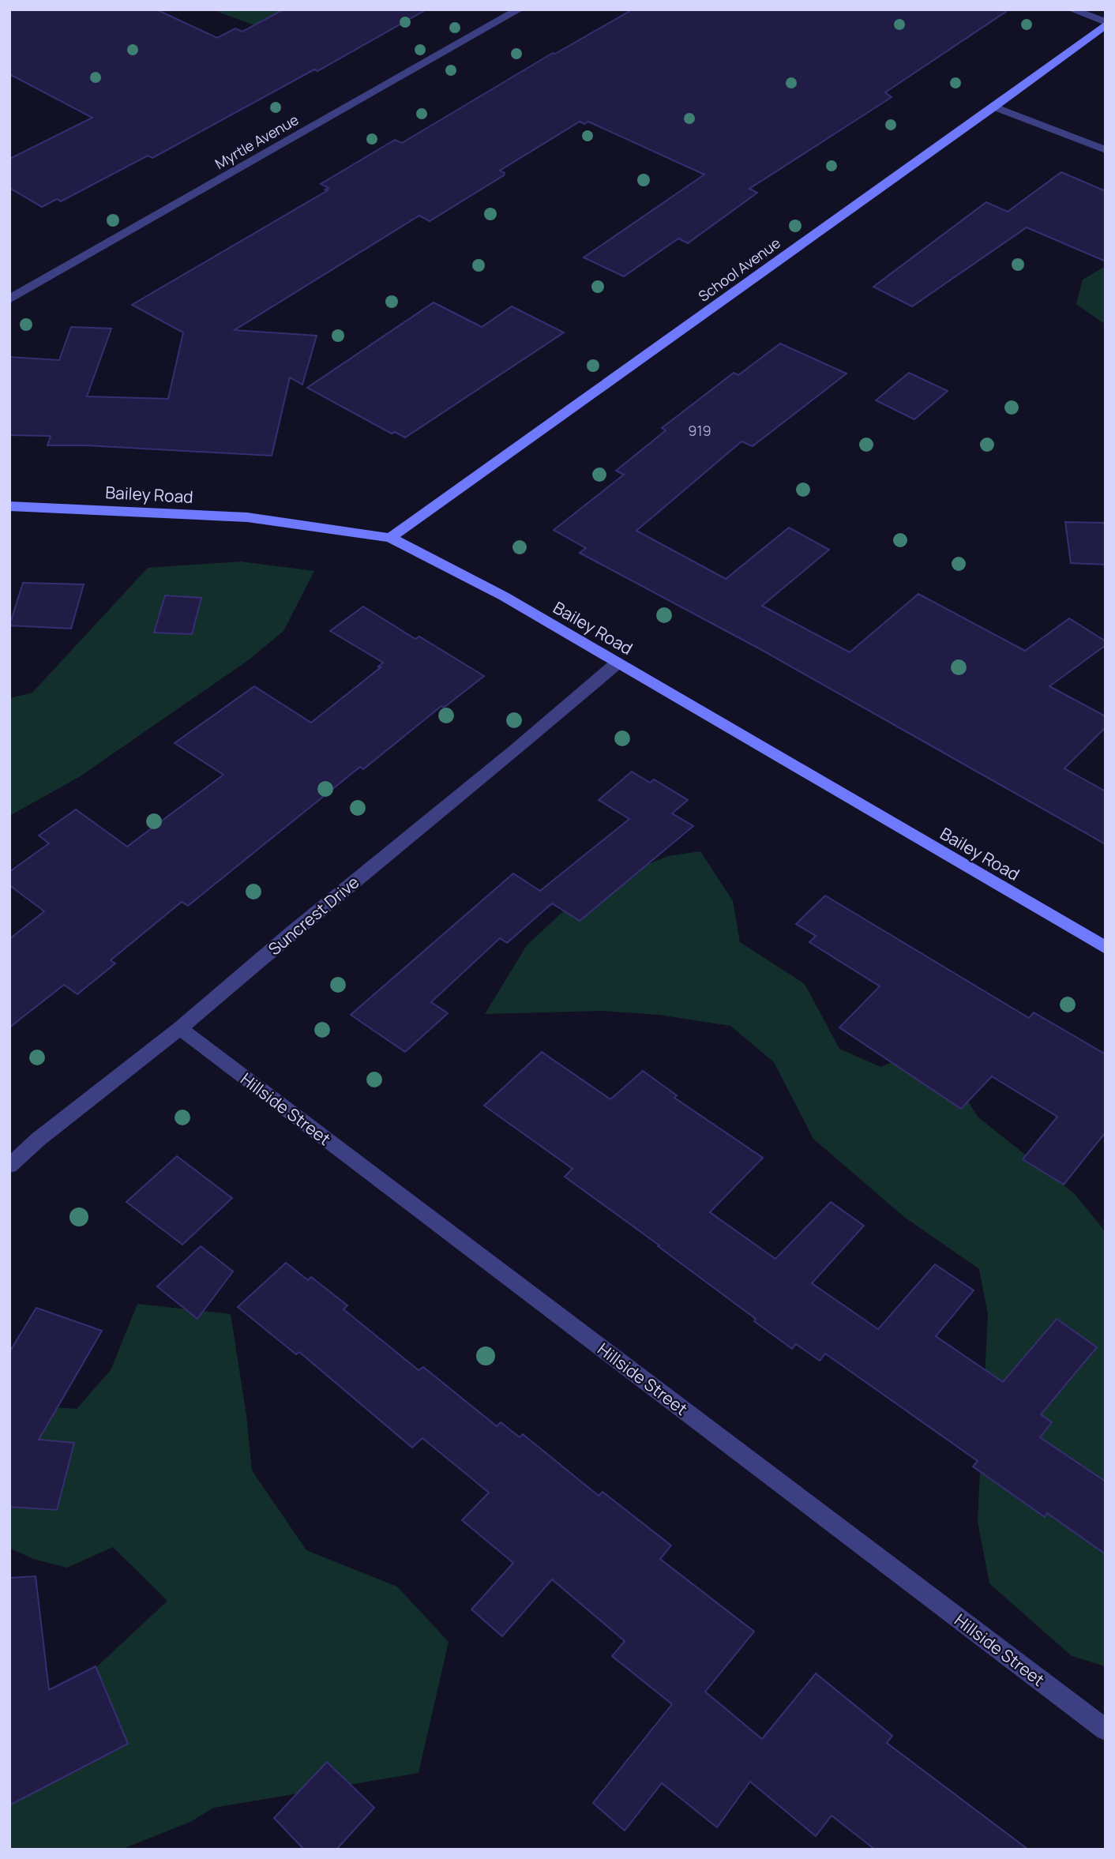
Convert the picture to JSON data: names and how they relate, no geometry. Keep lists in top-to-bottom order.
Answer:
{
  "streets": {
    "street": [
      "Myrtle Avenue",
      "School Avenue",
      "Bailey Road",
      "Suncrest Drive",
      "Hillside Street"
    ]
  },
  "crossings": [
    ["School Avenue", "Bailey Road"],
    ["Bailey Road", "Suncrest Drive"],
    ["Suncrest Drive", "Hillside Street"]
  ],
  "house_numbers": ["919"]
}
